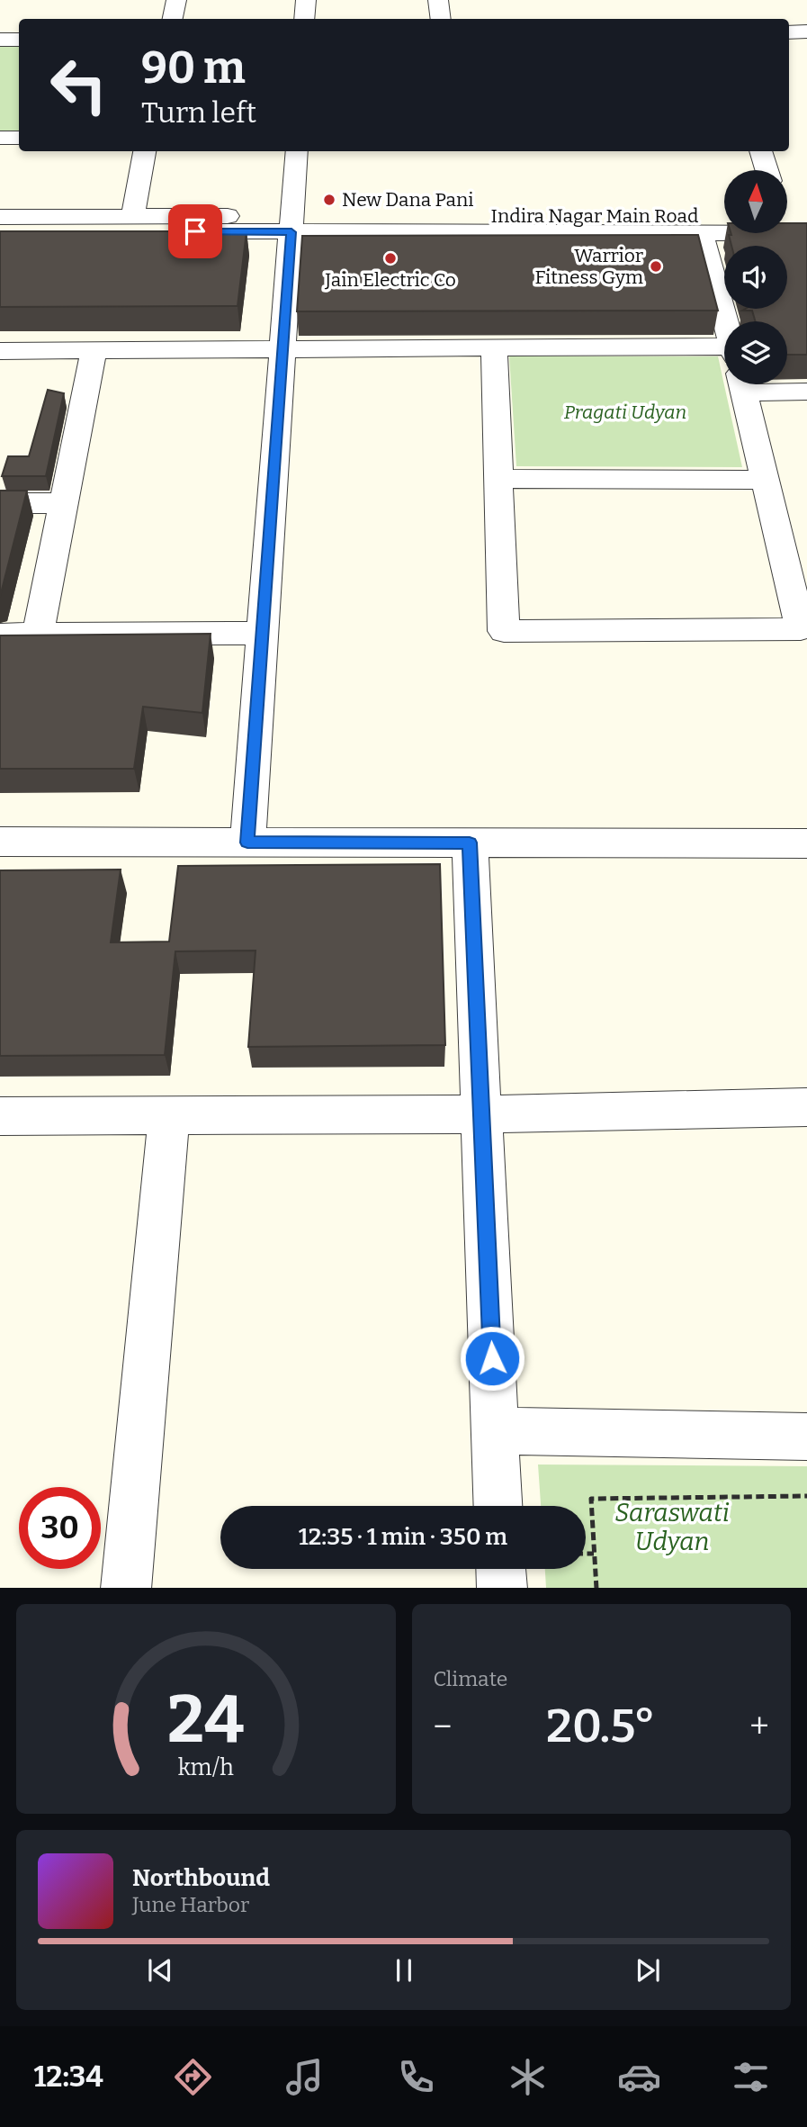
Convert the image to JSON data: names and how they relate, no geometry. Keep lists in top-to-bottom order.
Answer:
{
  "streets": {
    "street": ["Indira Nagar Main Road"]
  },
  "parks": ["Pragati Udyan", "Saraswati Udyan"],
  "places": ["New Dana Pani", "Jain Electric Co", "Warrior Fitness Gym"],
  "north": "top",
  "page": {
    "turn": ["90 m", "Turn left"],
    "limit": "30",
    "trip": "12:35 · 1 min · 350 m",
    "tile": "Climate",
    "heat": ["−", "20.5°", "+"],
    "song": ["Northbound", "June Harbor"],
    "tabs": "12:34",
    "gauge": ["24", "km/h"]
  }
}
